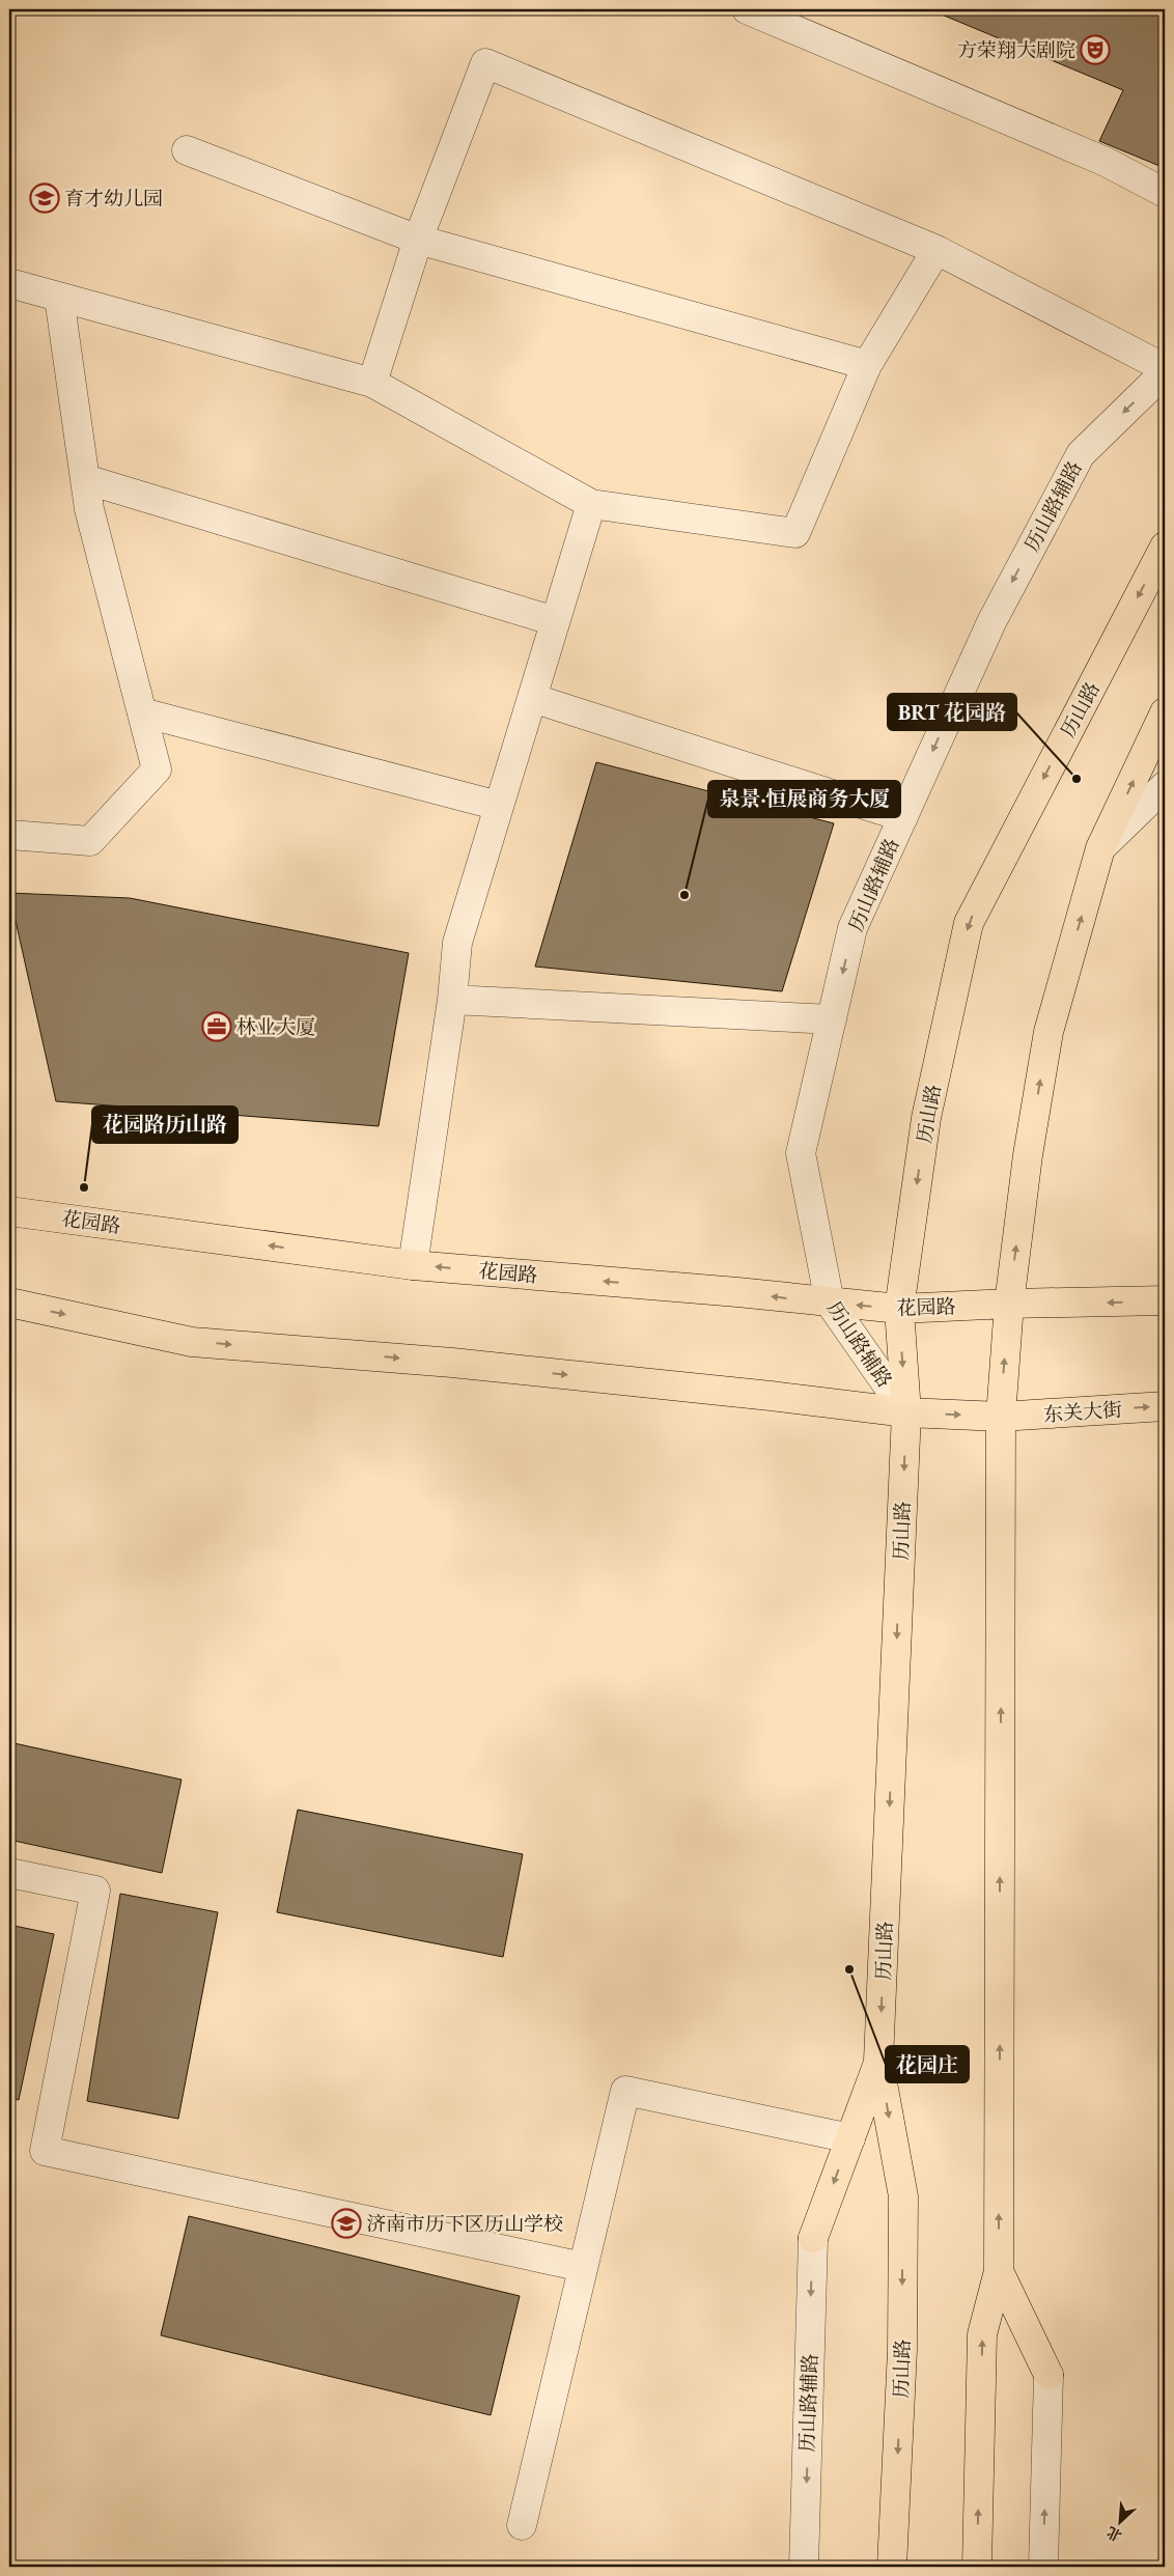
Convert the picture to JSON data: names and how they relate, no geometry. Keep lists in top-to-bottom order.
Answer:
{
  "streets": {
    "main road": ["历山路", "花园路", "东关大街"],
    "street": ["历山路辅路"]
  },
  "crossings": [
    ["历山路辅路", "历山路"],
    ["历山路辅路", "花园路"],
    ["历山路", "花园路"]
  ],
  "places": {
    "theatre": ["方荣翔大剧院"],
    "school or university": ["育才幼儿园", "济南市历下区历山学校"],
    "other": [
      "BRT 花园路",
      "泉景·恒展商务大厦",
      "花园路历山路",
      "花园庄"
    ],
    "office": ["林业大厦"]
  },
  "north": "bottom left"
}
